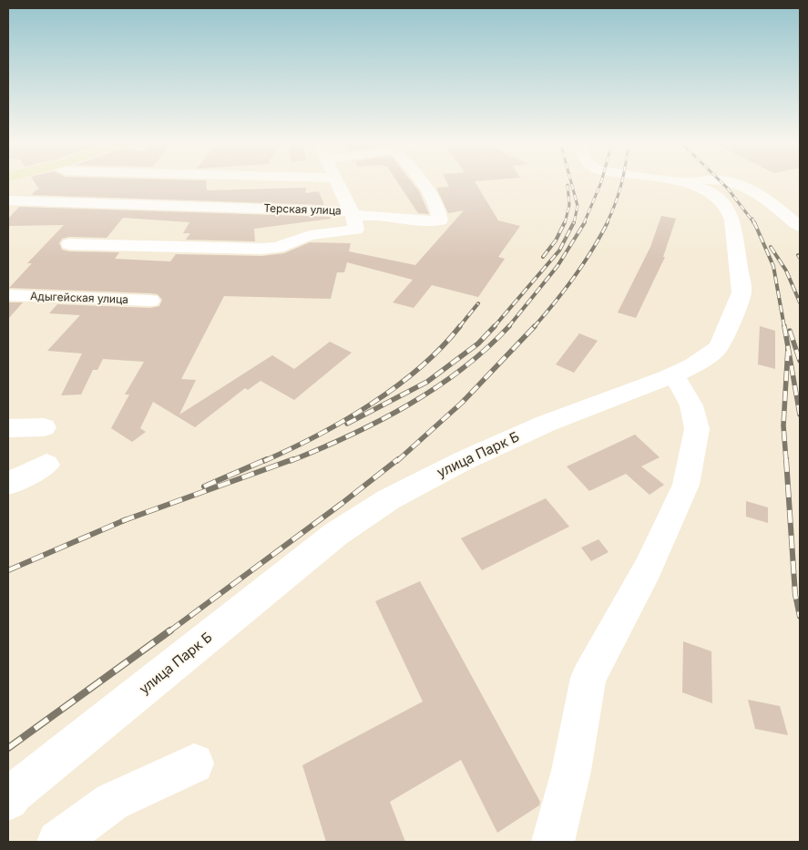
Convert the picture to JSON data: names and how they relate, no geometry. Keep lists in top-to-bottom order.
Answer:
{
  "streets": {
    "street": ["Терская улица", "Адыгейская улица", "улица Парк Б"]
  }
}
